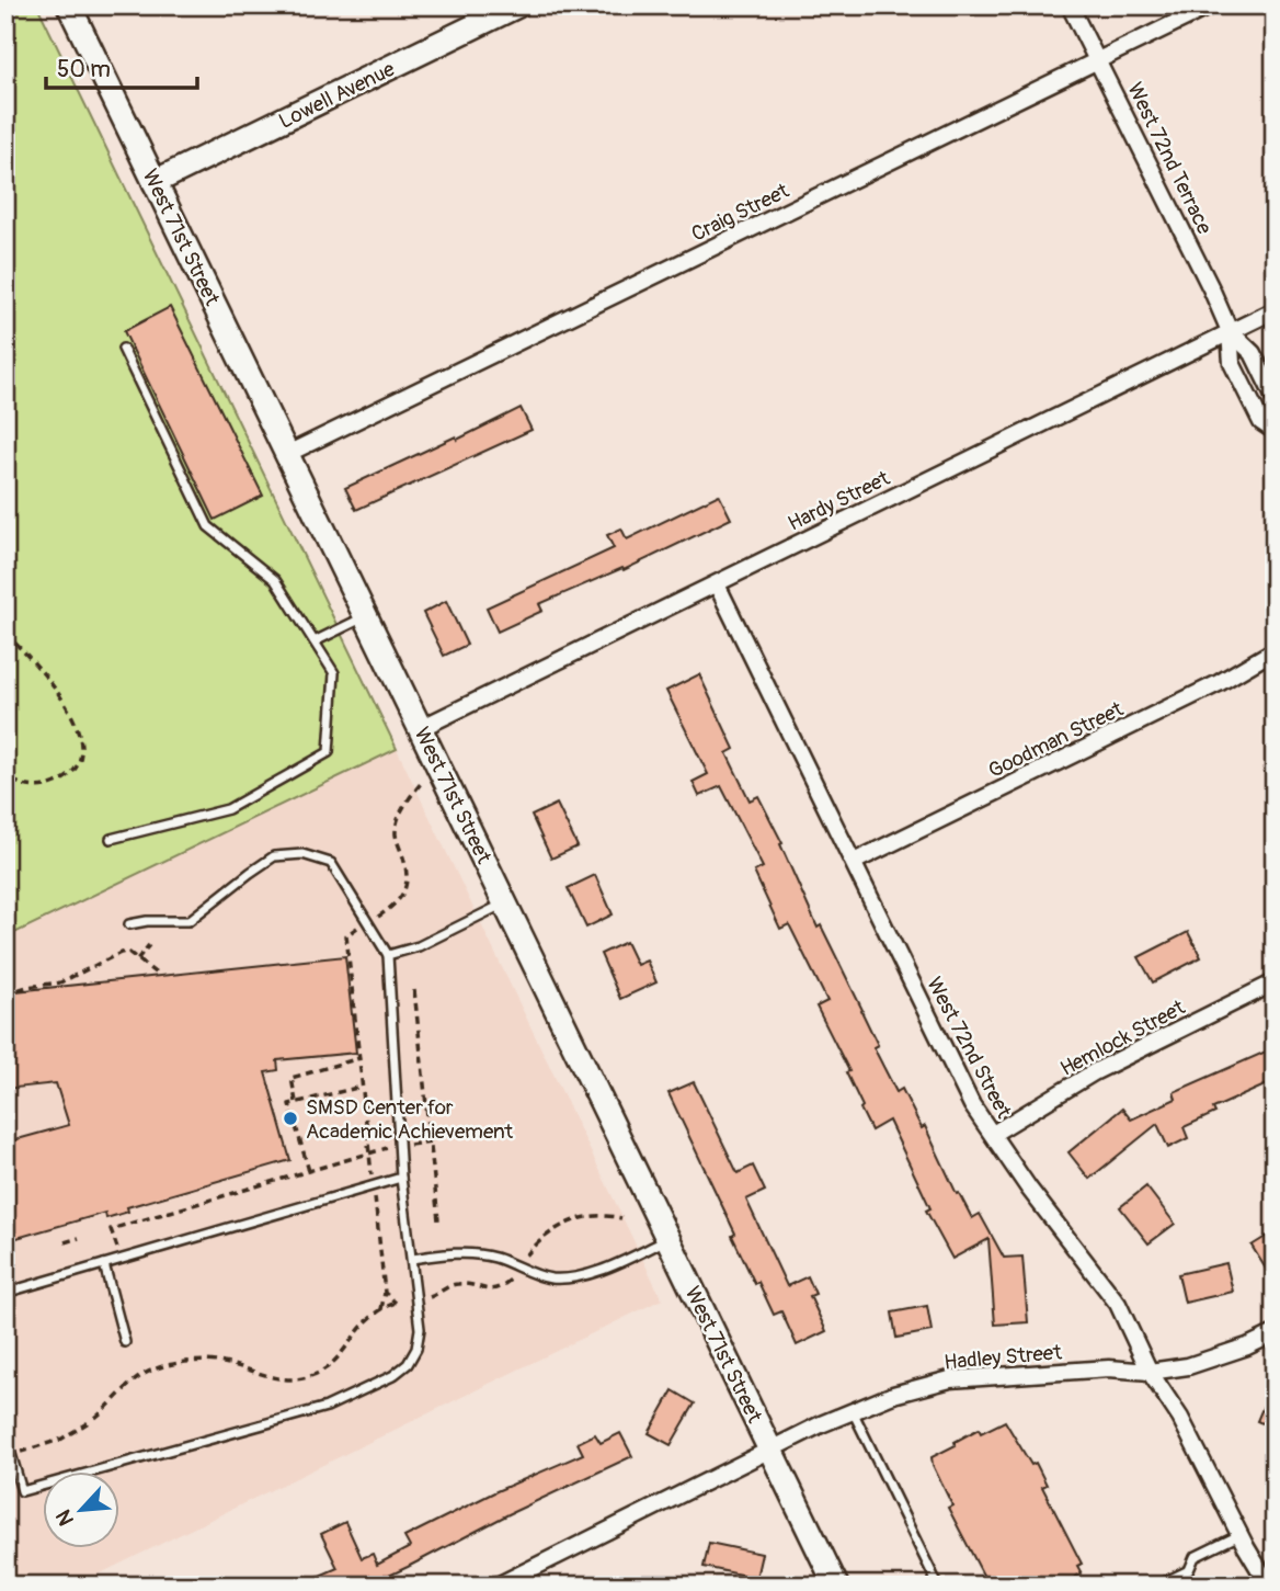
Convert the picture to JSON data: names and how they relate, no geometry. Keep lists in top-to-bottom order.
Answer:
{
  "streets": {
    "street": [
      "Lowell Avenue",
      "West 72nd Terrace",
      "Craig Street",
      "West 71st Street",
      "Hardy Street",
      "Goodman Street",
      "Hemlock Street",
      "West 72nd Street",
      "Hadley Street"
    ]
  },
  "crossings": [
    ["Lowell Avenue", "West 71st Street"],
    ["West 72nd Terrace", "Craig Street"],
    ["West 72nd Terrace", "Hardy Street"],
    ["Craig Street", "West 71st Street"],
    ["West 71st Street", "Hardy Street"],
    ["West 71st Street", "Hadley Street"],
    ["Hardy Street", "West 72nd Street"],
    ["Goodman Street", "West 72nd Street"],
    ["Hemlock Street", "West 72nd Street"],
    ["West 72nd Street", "Hadley Street"]
  ],
  "places": ["SMSD Center for Academic Achievement"],
  "scale_bar": "50 m",
  "north": "bottom left"
}
